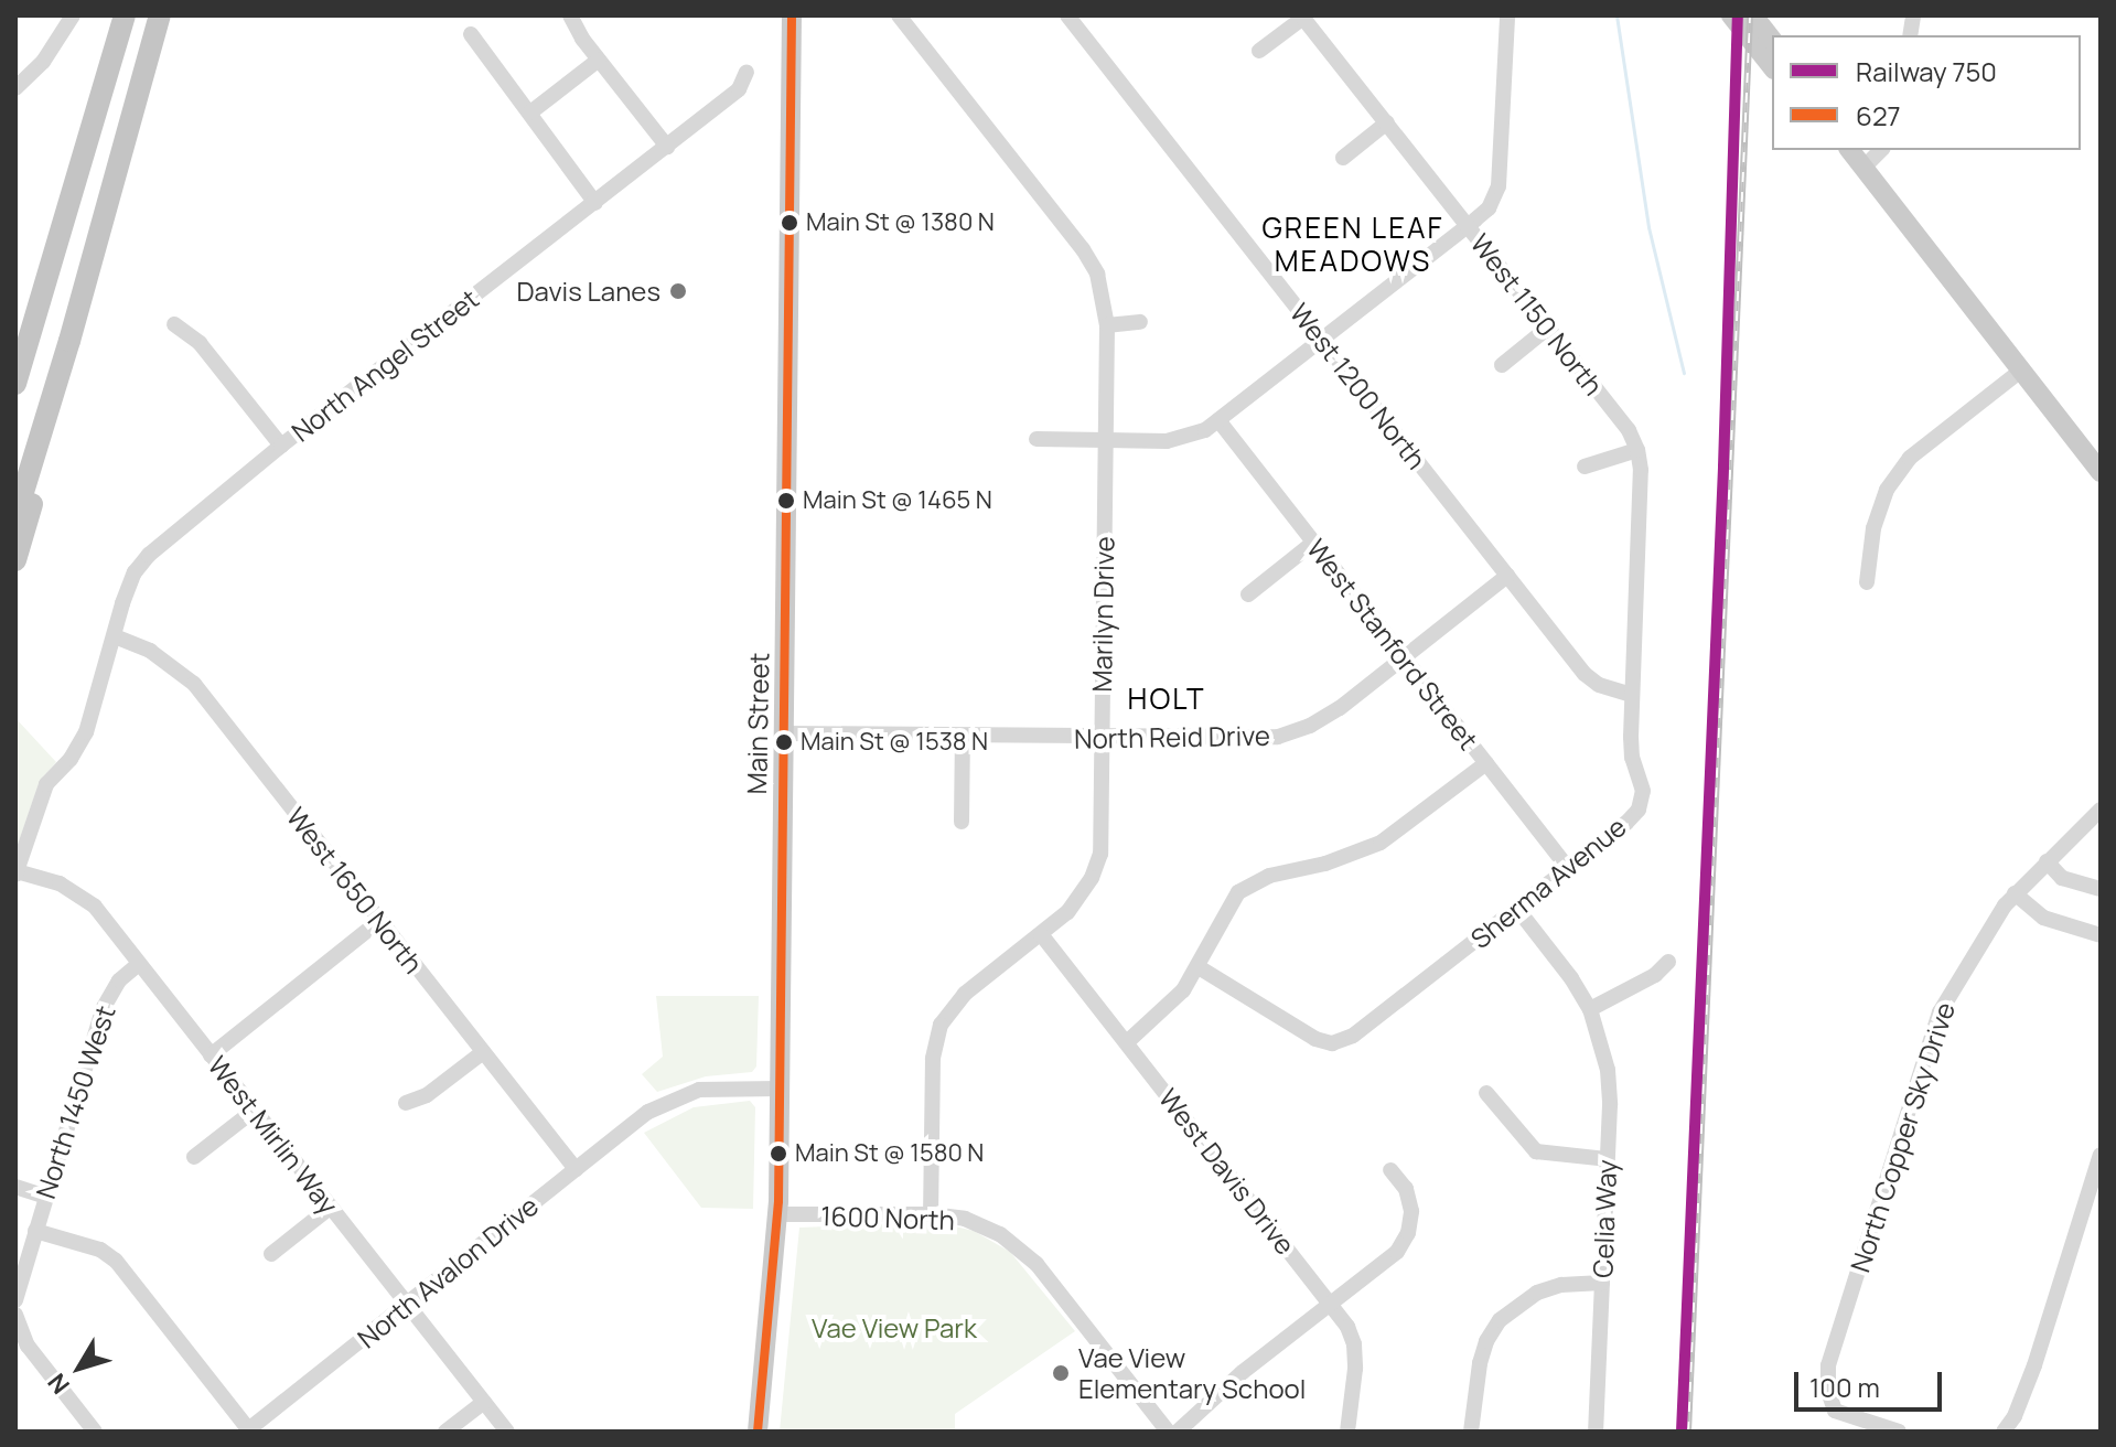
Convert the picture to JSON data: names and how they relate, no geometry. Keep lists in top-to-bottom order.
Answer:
{
  "streets": {
    "main road": ["Main Street"],
    "street": [
      "West 1150 North",
      "North Angel Street",
      "West 1200 North",
      "Marilyn Drive",
      "West Stanford Street",
      "North Reid Drive",
      "Sherma Avenue",
      "West 1650 North",
      "North 1450 West",
      "West Mirlin Way",
      "North Copper Sky Drive",
      "West Davis Drive",
      "1600 North",
      "Celia Way",
      "North Avalon Drive"
    ]
  },
  "crossings": [
    ["West 1150 North", "Sherma Avenue"],
    ["North Angel Street", "West 1650 North"],
    ["West 1200 North", "North Reid Drive"],
    ["West 1200 North", "Sherma Avenue"],
    ["Marilyn Drive", "North Reid Drive"],
    ["Marilyn Drive", "West Davis Drive"],
    ["Marilyn Drive", "1600 North"],
    ["West Stanford Street", "North Reid Drive"],
    ["West Stanford Street", "Sherma Avenue"],
    ["Main Street", "North Reid Drive"],
    ["Main Street", "1600 North"],
    ["Main Street", "North Avalon Drive"],
    ["Sherma Avenue", "Celia Way"],
    ["West 1650 North", "North Avalon Drive"],
    ["North 1450 West", "West Mirlin Way"],
    ["West Mirlin Way", "North Avalon Drive"]
  ],
  "districts": ["GREEN LEAF MEADOWS", "HOLT"],
  "parks": ["Vae View Park"],
  "places": [
    "Main St @ 1380 N",
    "Davis Lanes",
    "Main St @ 1465 N",
    "Main St @ 1538 N",
    "Main St @ 1580 N",
    "Vae View Elementary School"
  ],
  "lines": ["rail line 750", "transit line 627"],
  "legend": ["Railway 750", "627"],
  "scale_bar": "100 m",
  "north": "bottom left"
}
